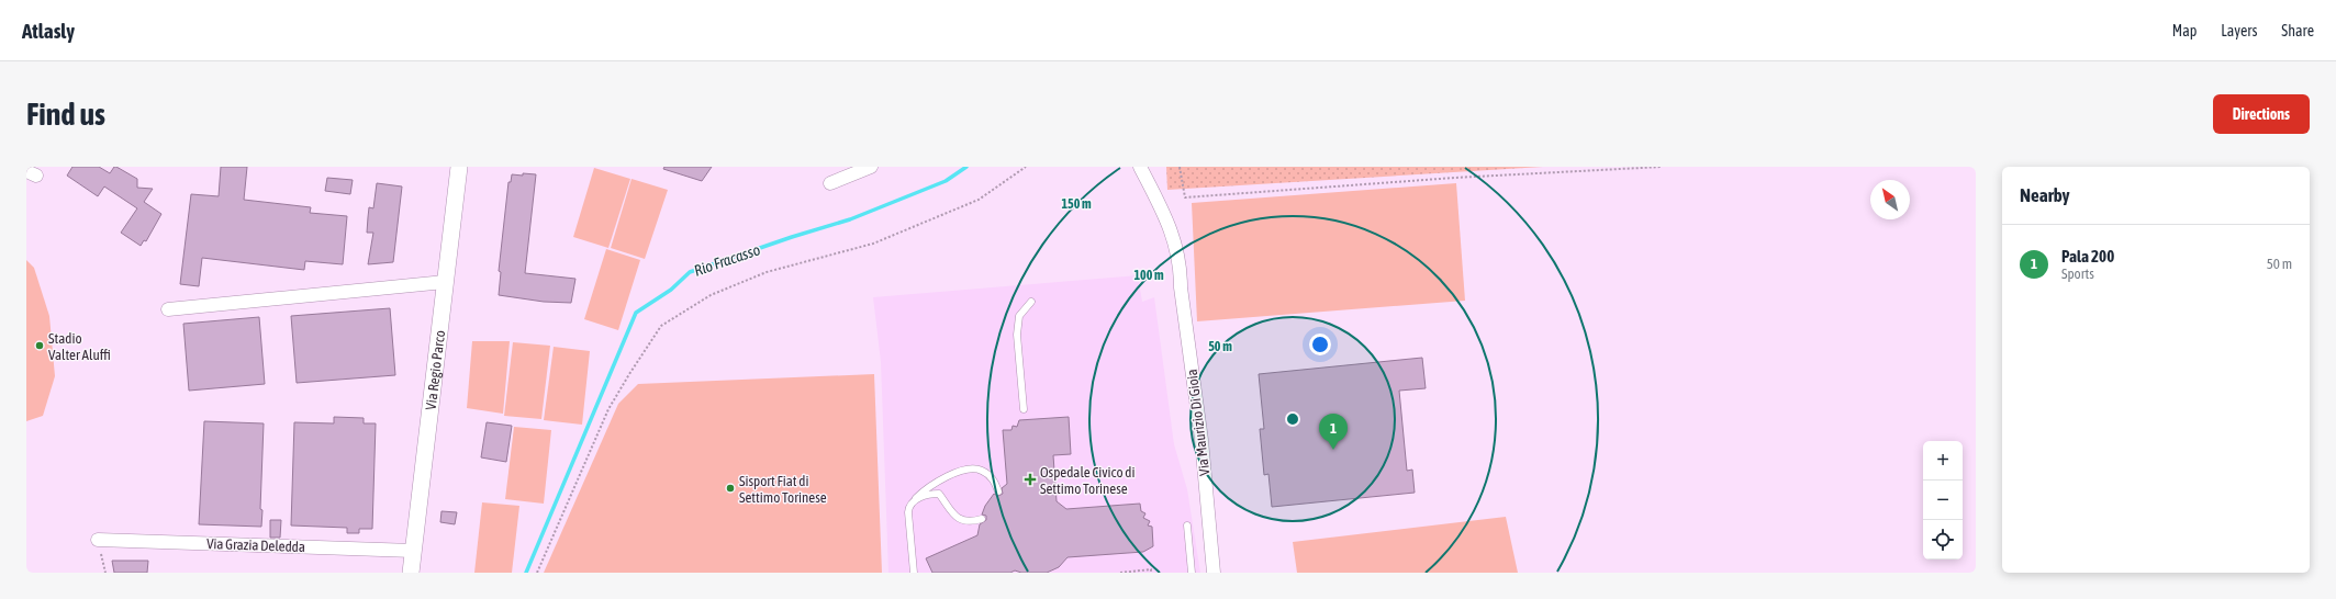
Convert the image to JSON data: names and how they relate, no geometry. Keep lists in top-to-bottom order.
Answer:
{
  "streets": {
    "street": ["Via Regio Parco", "Via Maurizio Di Gioia", "Via Grazia Deledda"]
  },
  "crossings": [
    ["Via Regio Parco", "Via Grazia Deledda"]
  ],
  "water": ["Rio Fracasso"],
  "places": {
    "other": ["Stadio Valter Aluffi", "Sisport Fiat di Settimo Torinese"],
    "health": ["Ospedale Civico di Settimo Torinese"]
  },
  "north": "top left",
  "page": {
    "header": "Atlasly",
    "nav": ["Map", "Layers", "Share"],
    "buttons": "Directions",
    "title": "Find us",
    "heading": "Nearby",
    "list": [
      {
        "mark": "1",
        "name": "Pala 200",
        "note": "Sports",
        "value": "50 m"
      }
    ],
    "pins": "1",
    "map_buttons": ["+", "−"]
  },
  "rings": ["150 m", "100 m", "50 m"]
}
